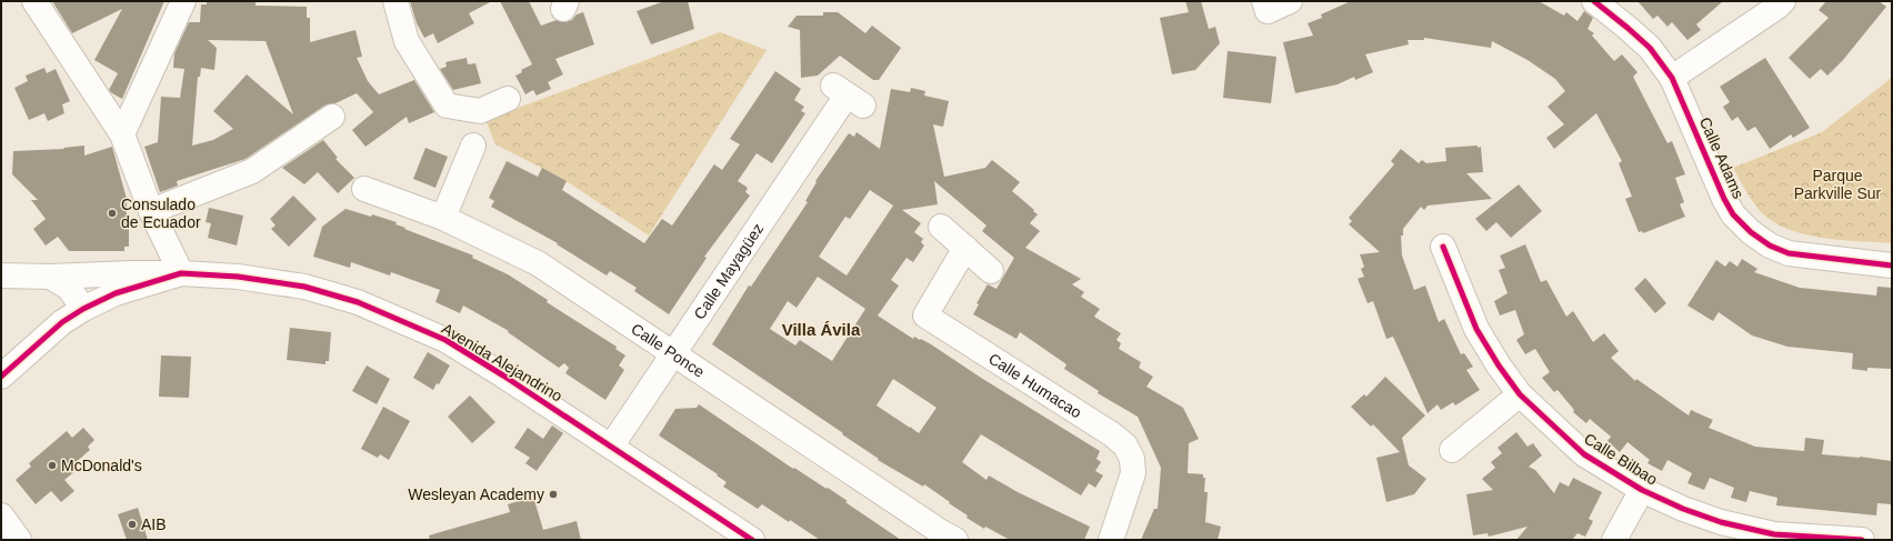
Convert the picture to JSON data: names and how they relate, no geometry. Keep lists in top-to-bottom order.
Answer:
{
  "streets": {
    "street": [
      "Calle Adams",
      "Calle Mayagüez",
      "Calle Ponce",
      "Avenida Alejandrino",
      "Calle Humacao",
      "Calle Bilbao"
    ]
  },
  "crossings": [
    ["Calle Mayagüez", "Calle Ponce"],
    ["Calle Mayagüez", "Avenida Alejandrino"]
  ],
  "districts": ["Villa Ávila"],
  "parks": ["Parque Parkville Sur"],
  "places": [
    "Consulado de Ecuador",
    "McDonald's",
    "Wesleyan Academy",
    "AIB"
  ]
}
